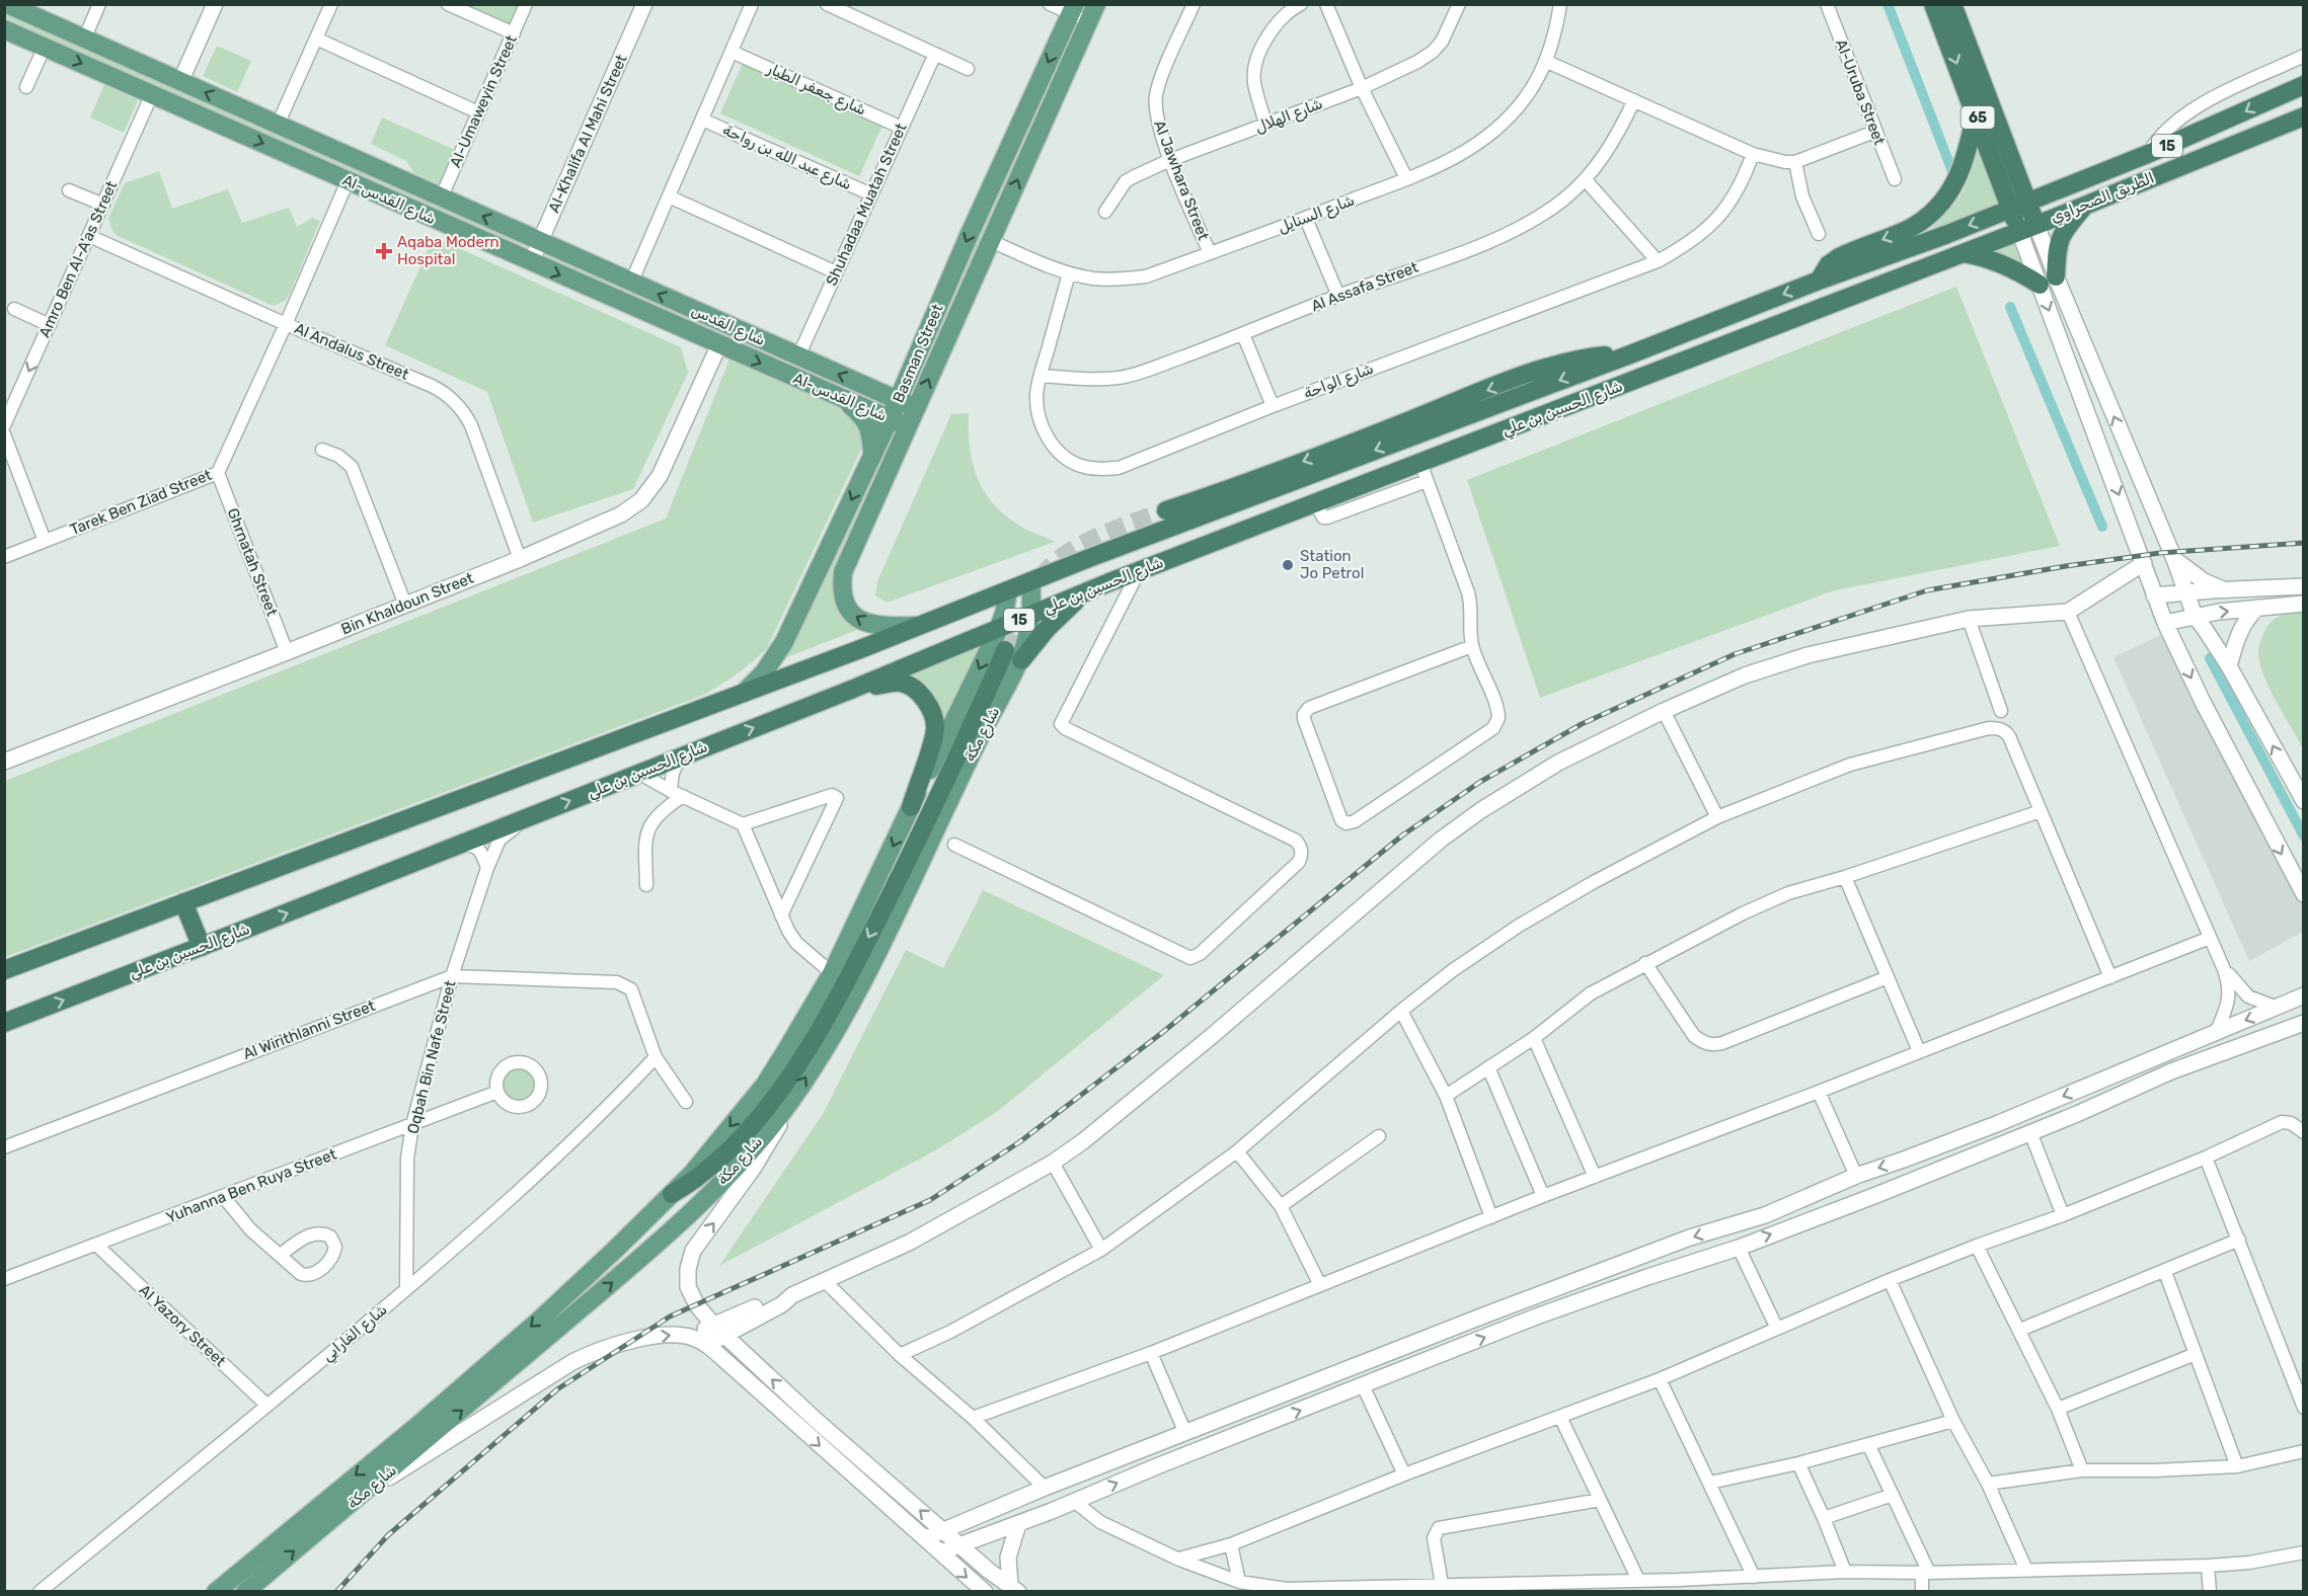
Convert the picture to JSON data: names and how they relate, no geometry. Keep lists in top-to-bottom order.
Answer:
{
  "streets": {
    "highway": [
      "65",
      "15",
      "الطريق الصحراوي",
      "شارع الحسين بن علي"
    ],
    "main road": [
      "Al-شارع القدس",
      "شارع القدس",
      "Basman Street",
      "شارع مكة"
    ],
    "street": [
      "شارع جعفر الطيار",
      "Al-Uruba Street",
      "Al-Umaweyin Street",
      "شارع الهلال",
      "Al-Khalifa Al Mahi Street",
      "شارع عبد الله بن رواحة",
      "Al Jawhara Street",
      "Shuhadaa Muatah Street",
      "شارع السنايل",
      "Amro Ben Al-A'as Street",
      "Al Assafa Street",
      "Al Andalus Street",
      "شارع الواحة",
      "Tarek Ben Ziad Street",
      "Ghrnatah Street",
      "Bin Khaldoun Street",
      "Al Wirithlanni Street",
      "Oqbah Bin Nafe Street",
      "Yuhanna Ben Ruya Street",
      "Al Yazory Street",
      "شارع الفارابي"
    ]
  },
  "crossings": [
    ["شارع جعفر الطيار", "Shuhadaa Muatah Street"],
    ["Al-Umaweyin Street", "Al-شارع القدس"],
    ["شارع الهلال", "Al Jawhara Street"],
    ["65", "الطريق الصحراوي"],
    ["65", "شارع الحسين بن علي"],
    ["Al-Khalifa Al Mahi Street", "Al-شارع القدس"],
    ["Al-Khalifa Al Mahi Street", "شارع القدس"],
    ["شارع عبد الله بن رواحة", "Shuhadaa Muatah Street"],
    ["Al Jawhara Street", "شارع السنايل"],
    ["الطريق الصحراوي", "شارع الحسين بن علي"],
    ["Al-شارع القدس", "Amro Ben Al-A'as Street"],
    ["Al-شارع القدس", "شارع القدس"],
    ["Al-شارع القدس", "Basman Street"],
    ["Al-شارع القدس", "Tarek Ben Ziad Street"],
    ["Al-شارع القدس", "Bin Khaldoun Street"],
    ["Shuhadaa Muatah Street", "شارع القدس"],
    ["شارع السنايل", "Basman Street"],
    ["شارع السنايل", "شارع الواحة"],
    ["Amro Ben Al-A'as Street", "Al Andalus Street"],
    ["Al Assafa Street", "شارع الواحة"],
    ["شارع القدس", "Basman Street"],
    ["Al Andalus Street", "Tarek Ben Ziad Street"],
    ["Al Andalus Street", "Bin Khaldoun Street"],
    ["Basman Street", "شارع الحسين بن علي"],
    ["شارع الحسين بن علي", "شارع مكة"],
    ["شارع الحسين بن علي", "Oqbah Bin Nafe Street"],
    ["Tarek Ben Ziad Street", "Ghrnatah Street"],
    ["Ghrnatah Street", "Bin Khaldoun Street"],
    ["Al Wirithlanni Street", "Oqbah Bin Nafe Street"],
    ["Al Wirithlanni Street", "شارع الفارابي"],
    ["Oqbah Bin Nafe Street", "Yuhanna Ben Ruya Street"],
    ["Oqbah Bin Nafe Street", "شارع الفارابي"],
    ["Yuhanna Ben Ruya Street", "Al Yazory Street"],
    ["Al Yazory Street", "شارع الفارابي"]
  ],
  "one_way": ["شارع القدس"],
  "places": {
    "health": ["Aqaba Modern Hospital"],
    "other": ["Station Jo Petrol"]
  }
}
